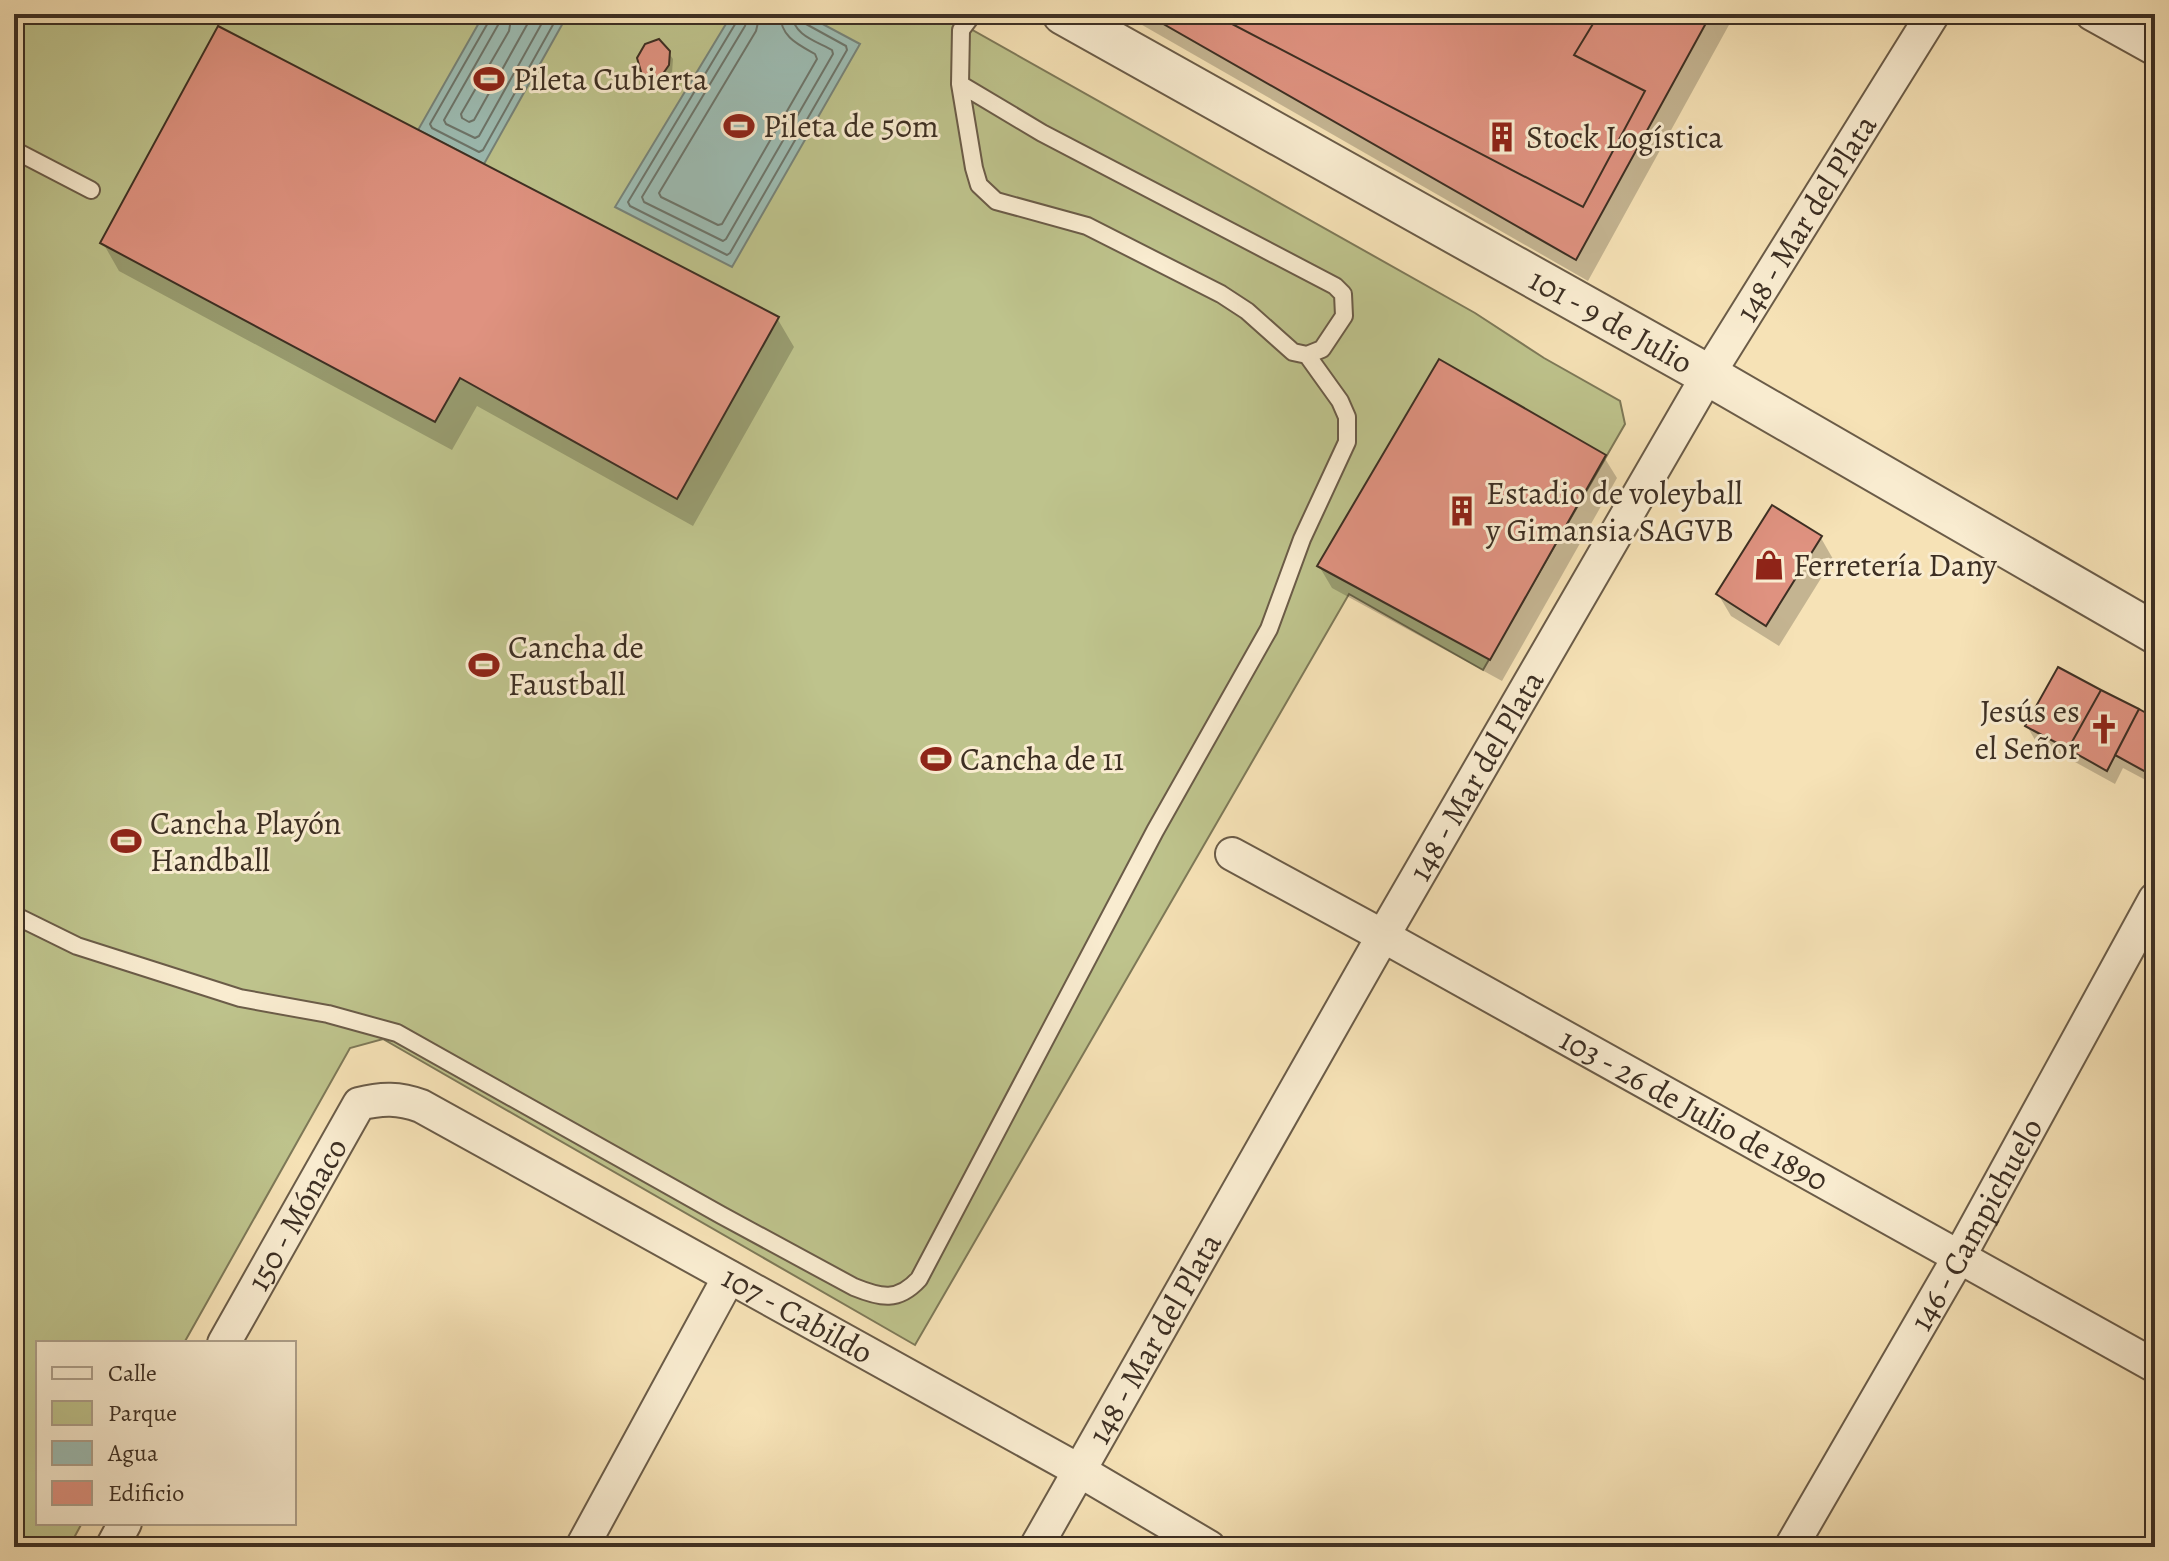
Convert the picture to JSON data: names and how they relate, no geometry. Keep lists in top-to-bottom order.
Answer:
{
  "streets": {
    "street": [
      "148 - Mar del Plata",
      "101 - 9 de Julio",
      "103 - 26 de Julio de 1890",
      "150 - Mónaco",
      "146 - Campichuelo",
      "107 - Cabildo"
    ]
  },
  "crossings": [
    ["148 - Mar del Plata", "101 - 9 de Julio"],
    ["148 - Mar del Plata", "103 - 26 de Julio de 1890"],
    ["148 - Mar del Plata", "107 - Cabildo"],
    ["103 - 26 de Julio de 1890", "146 - Campichuelo"],
    ["150 - Mónaco", "107 - Cabildo"]
  ],
  "places": {
    "sports": [
      "Pileta Cubierta",
      "Pileta de 50m",
      "Cancha de Faustball",
      "Cancha de 11",
      "Cancha Playón Handball"
    ],
    "building": ["Stock Logística", "Estadio de voleyball y Gimansia SAGVB"],
    "shop": ["Ferretería Dany"],
    "church": ["Jesús es el Señor"]
  },
  "legend": [
    "Calle",
    "Parque",
    "Agua",
    "Edificio"
  ]
}
